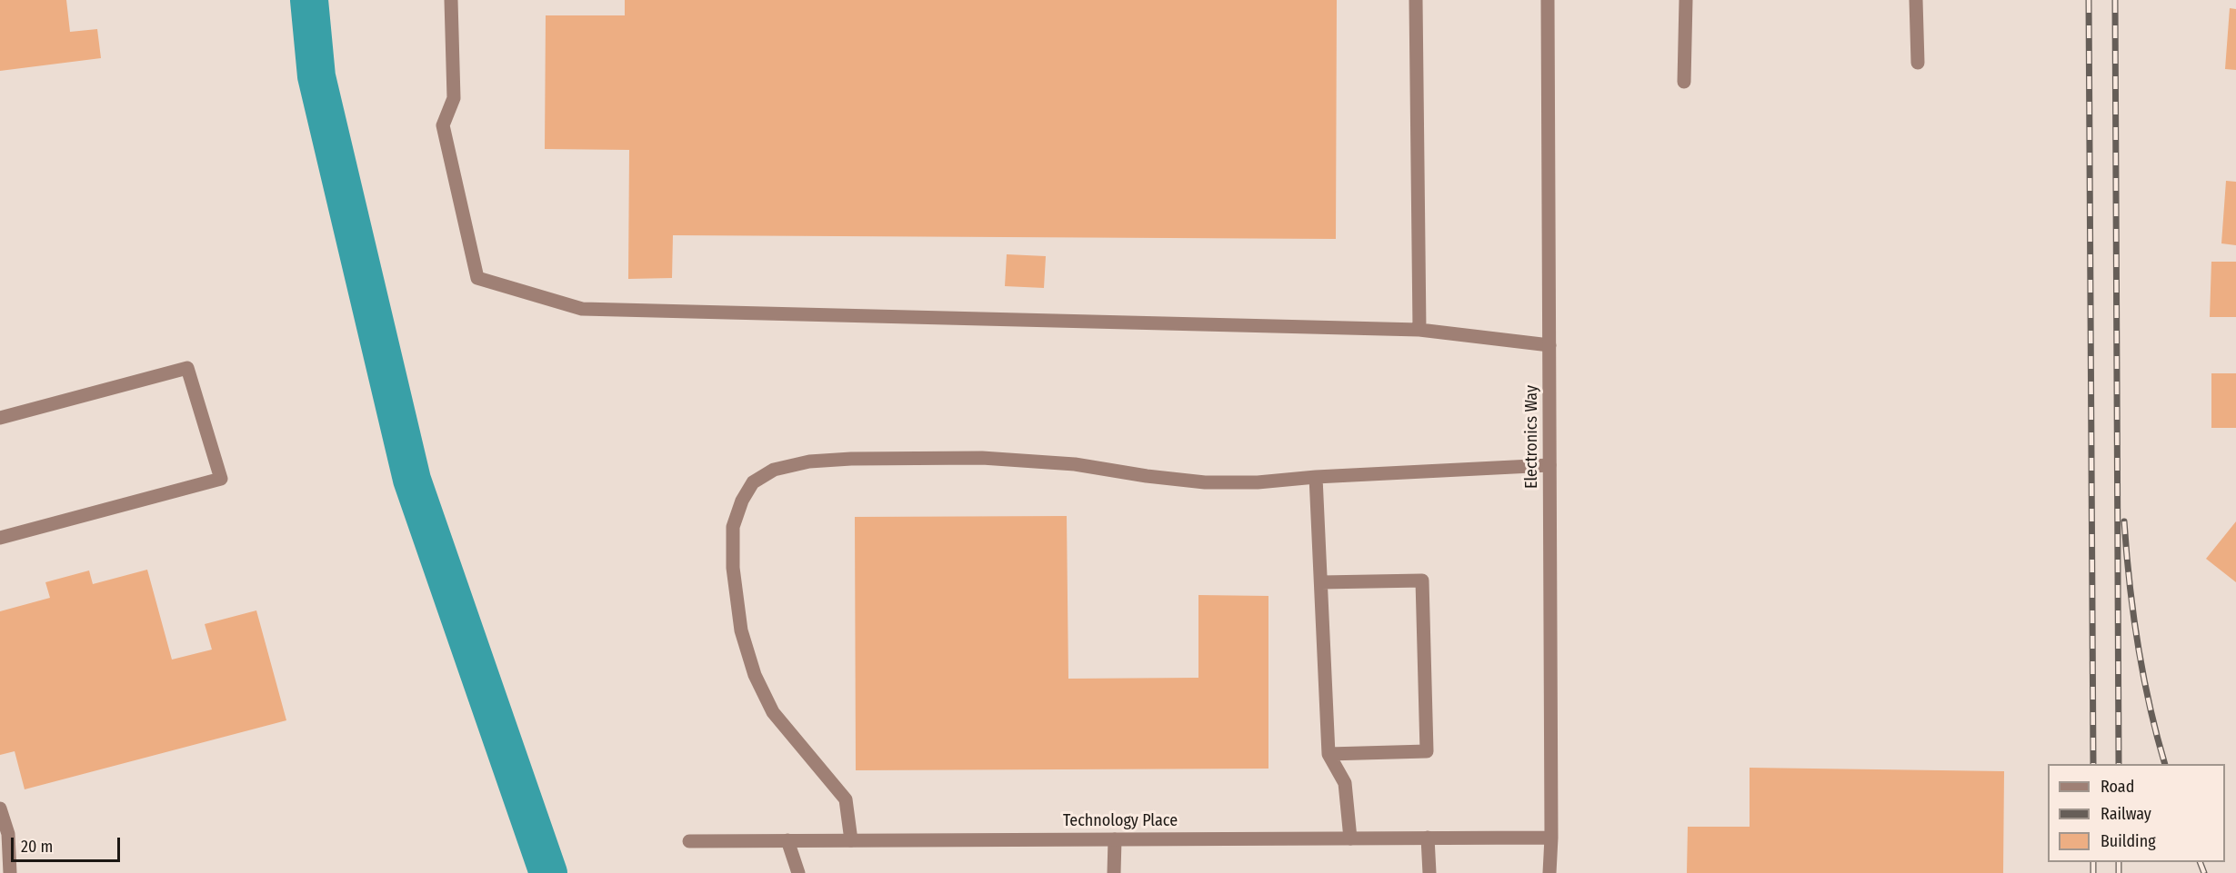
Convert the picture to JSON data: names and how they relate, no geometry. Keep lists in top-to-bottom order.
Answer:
{
  "streets": {
    "street": ["Electronics Way", "Technology Place"]
  },
  "crossings": [
    ["Electronics Way", "Technology Place"]
  ],
  "legend": ["Road", "Railway", "Building"],
  "scale_bar": "20 m"
}
